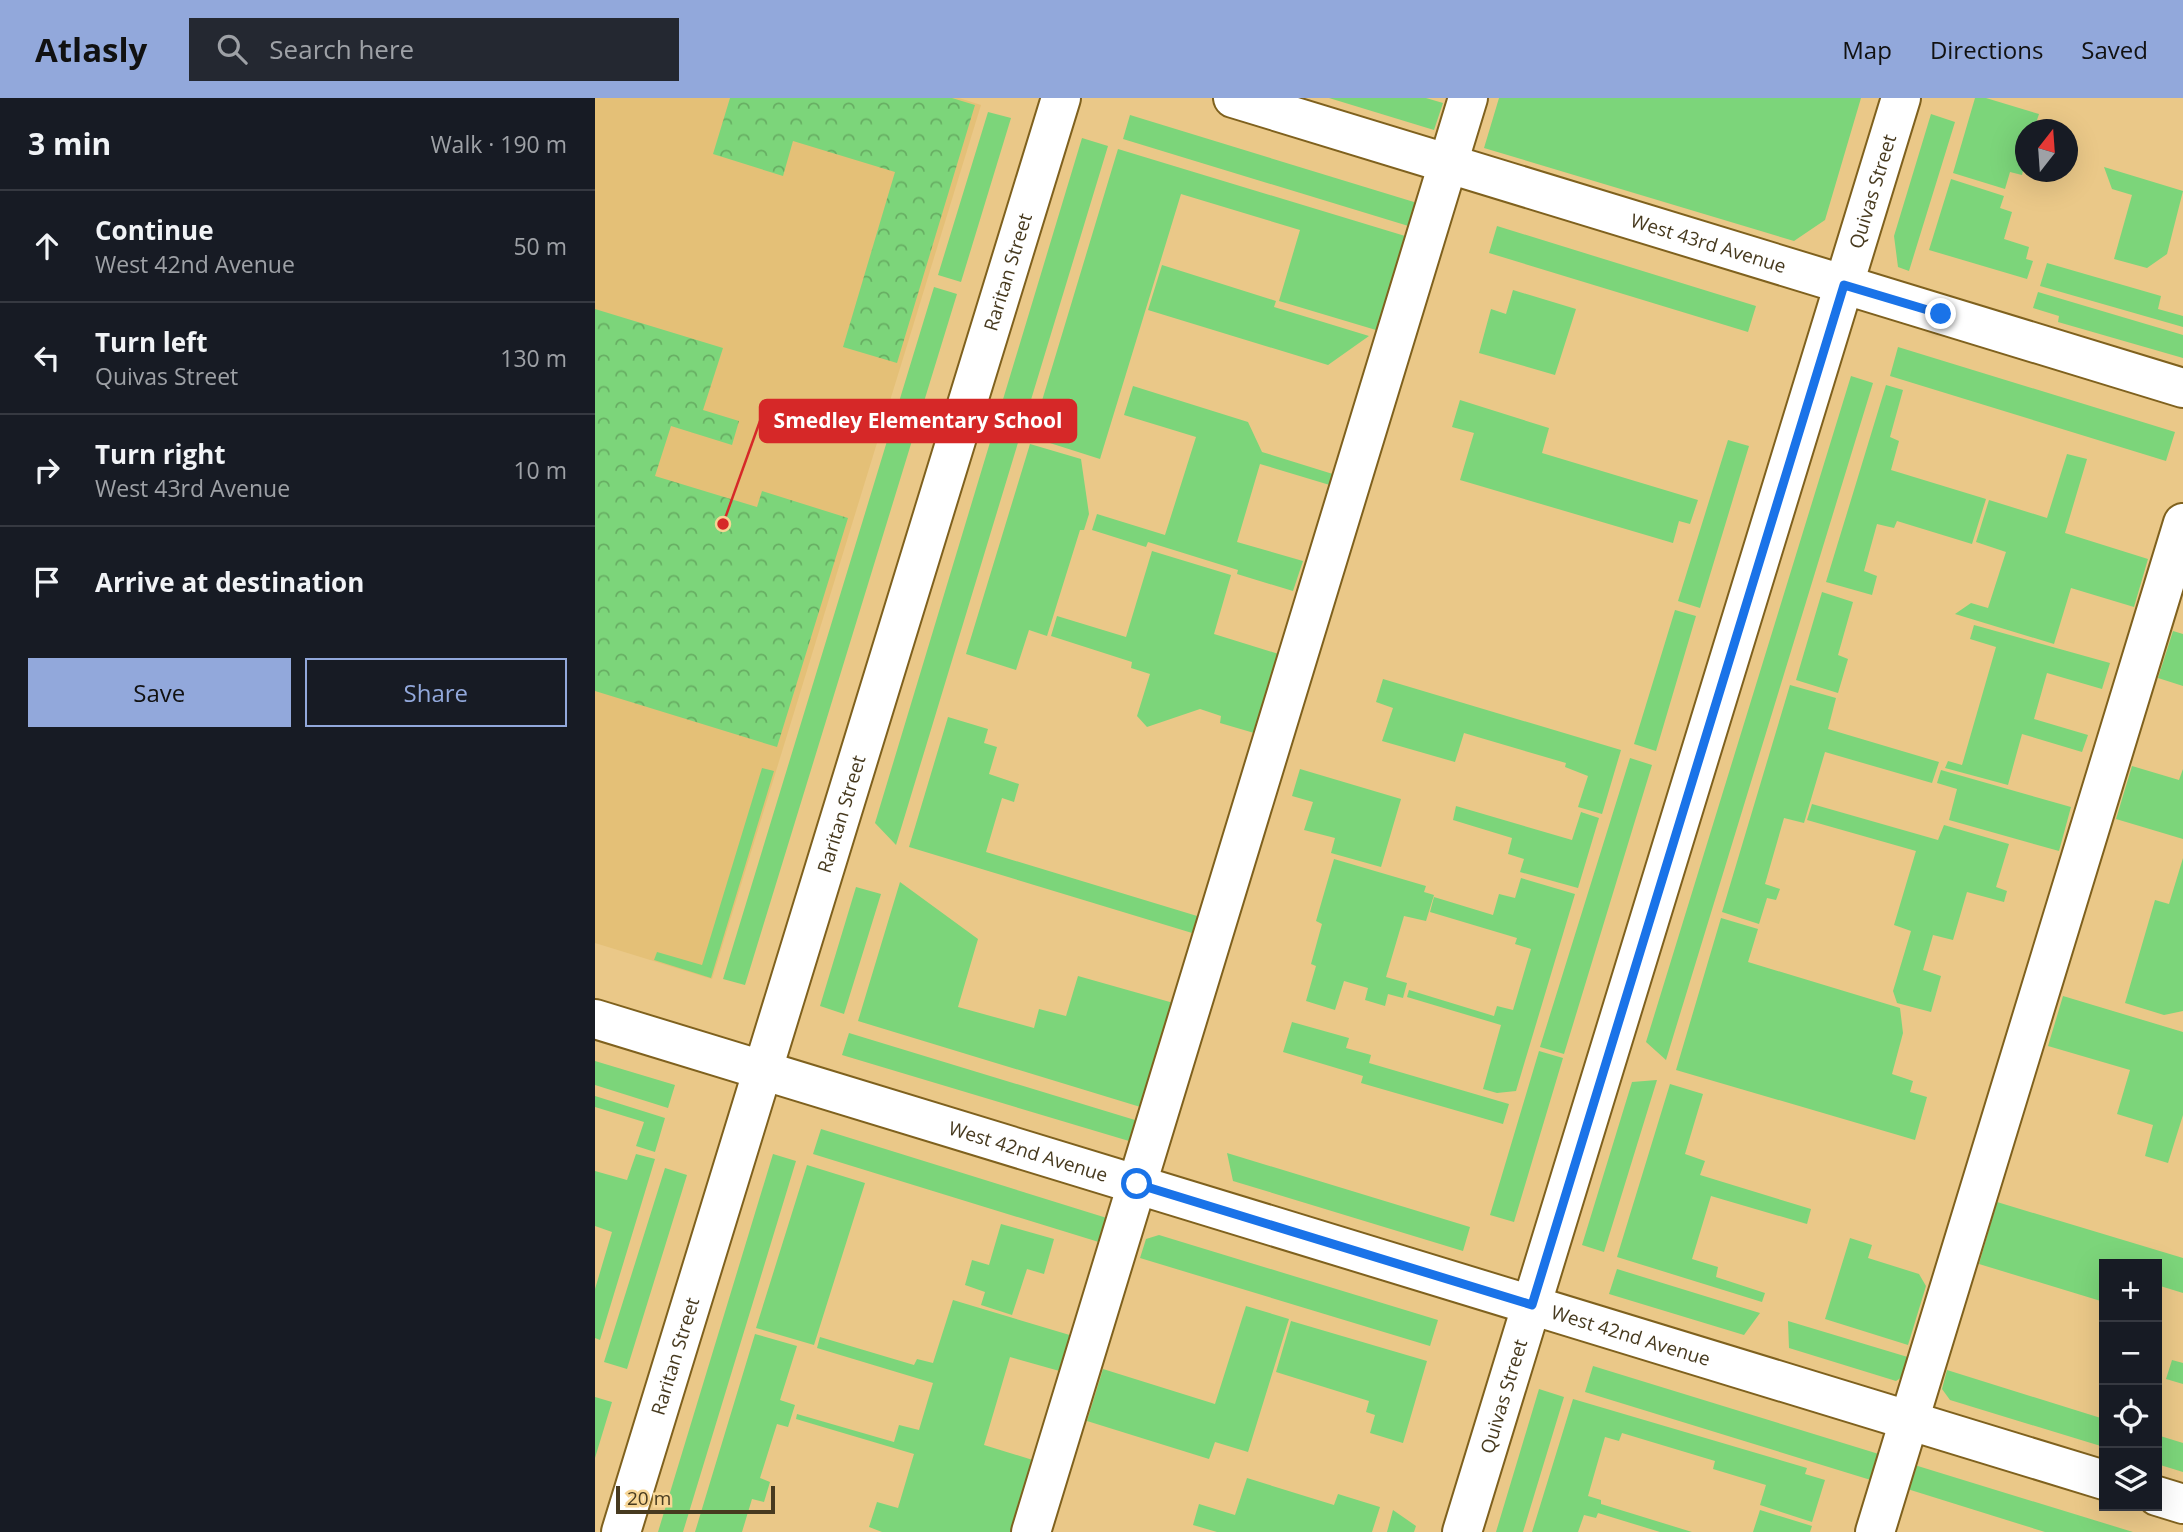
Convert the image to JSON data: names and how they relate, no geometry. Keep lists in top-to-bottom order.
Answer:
{
  "streets": {
    "street": [
      "Quivas Street",
      "West 43rd Avenue",
      "Raritan Street",
      "West 42nd Avenue"
    ]
  },
  "crossings": [
    ["Quivas Street", "West 43rd Avenue"],
    ["Quivas Street", "West 42nd Avenue"],
    ["Raritan Street", "West 42nd Avenue"]
  ],
  "places": ["Smedley Elementary School"],
  "scale_bar": "20 m",
  "north": "top",
  "page": {
    "header": "Atlasly",
    "search": "Search here",
    "nav": ["Map", "Directions", "Saved"],
    "heading": ["3 min", "Walk · 190 m"],
    "list": [
      ["Continue", "West 42nd Avenue", "50 m"],
      ["Turn left", "Quivas Street", "130 m"],
      ["Turn right", "West 43rd Avenue", "10 m"],
      "Arrive at destination"
    ],
    "buttons": ["Save", "Share"],
    "map_buttons": ["+", "−"],
    "scale": "20 m"
  }
}
